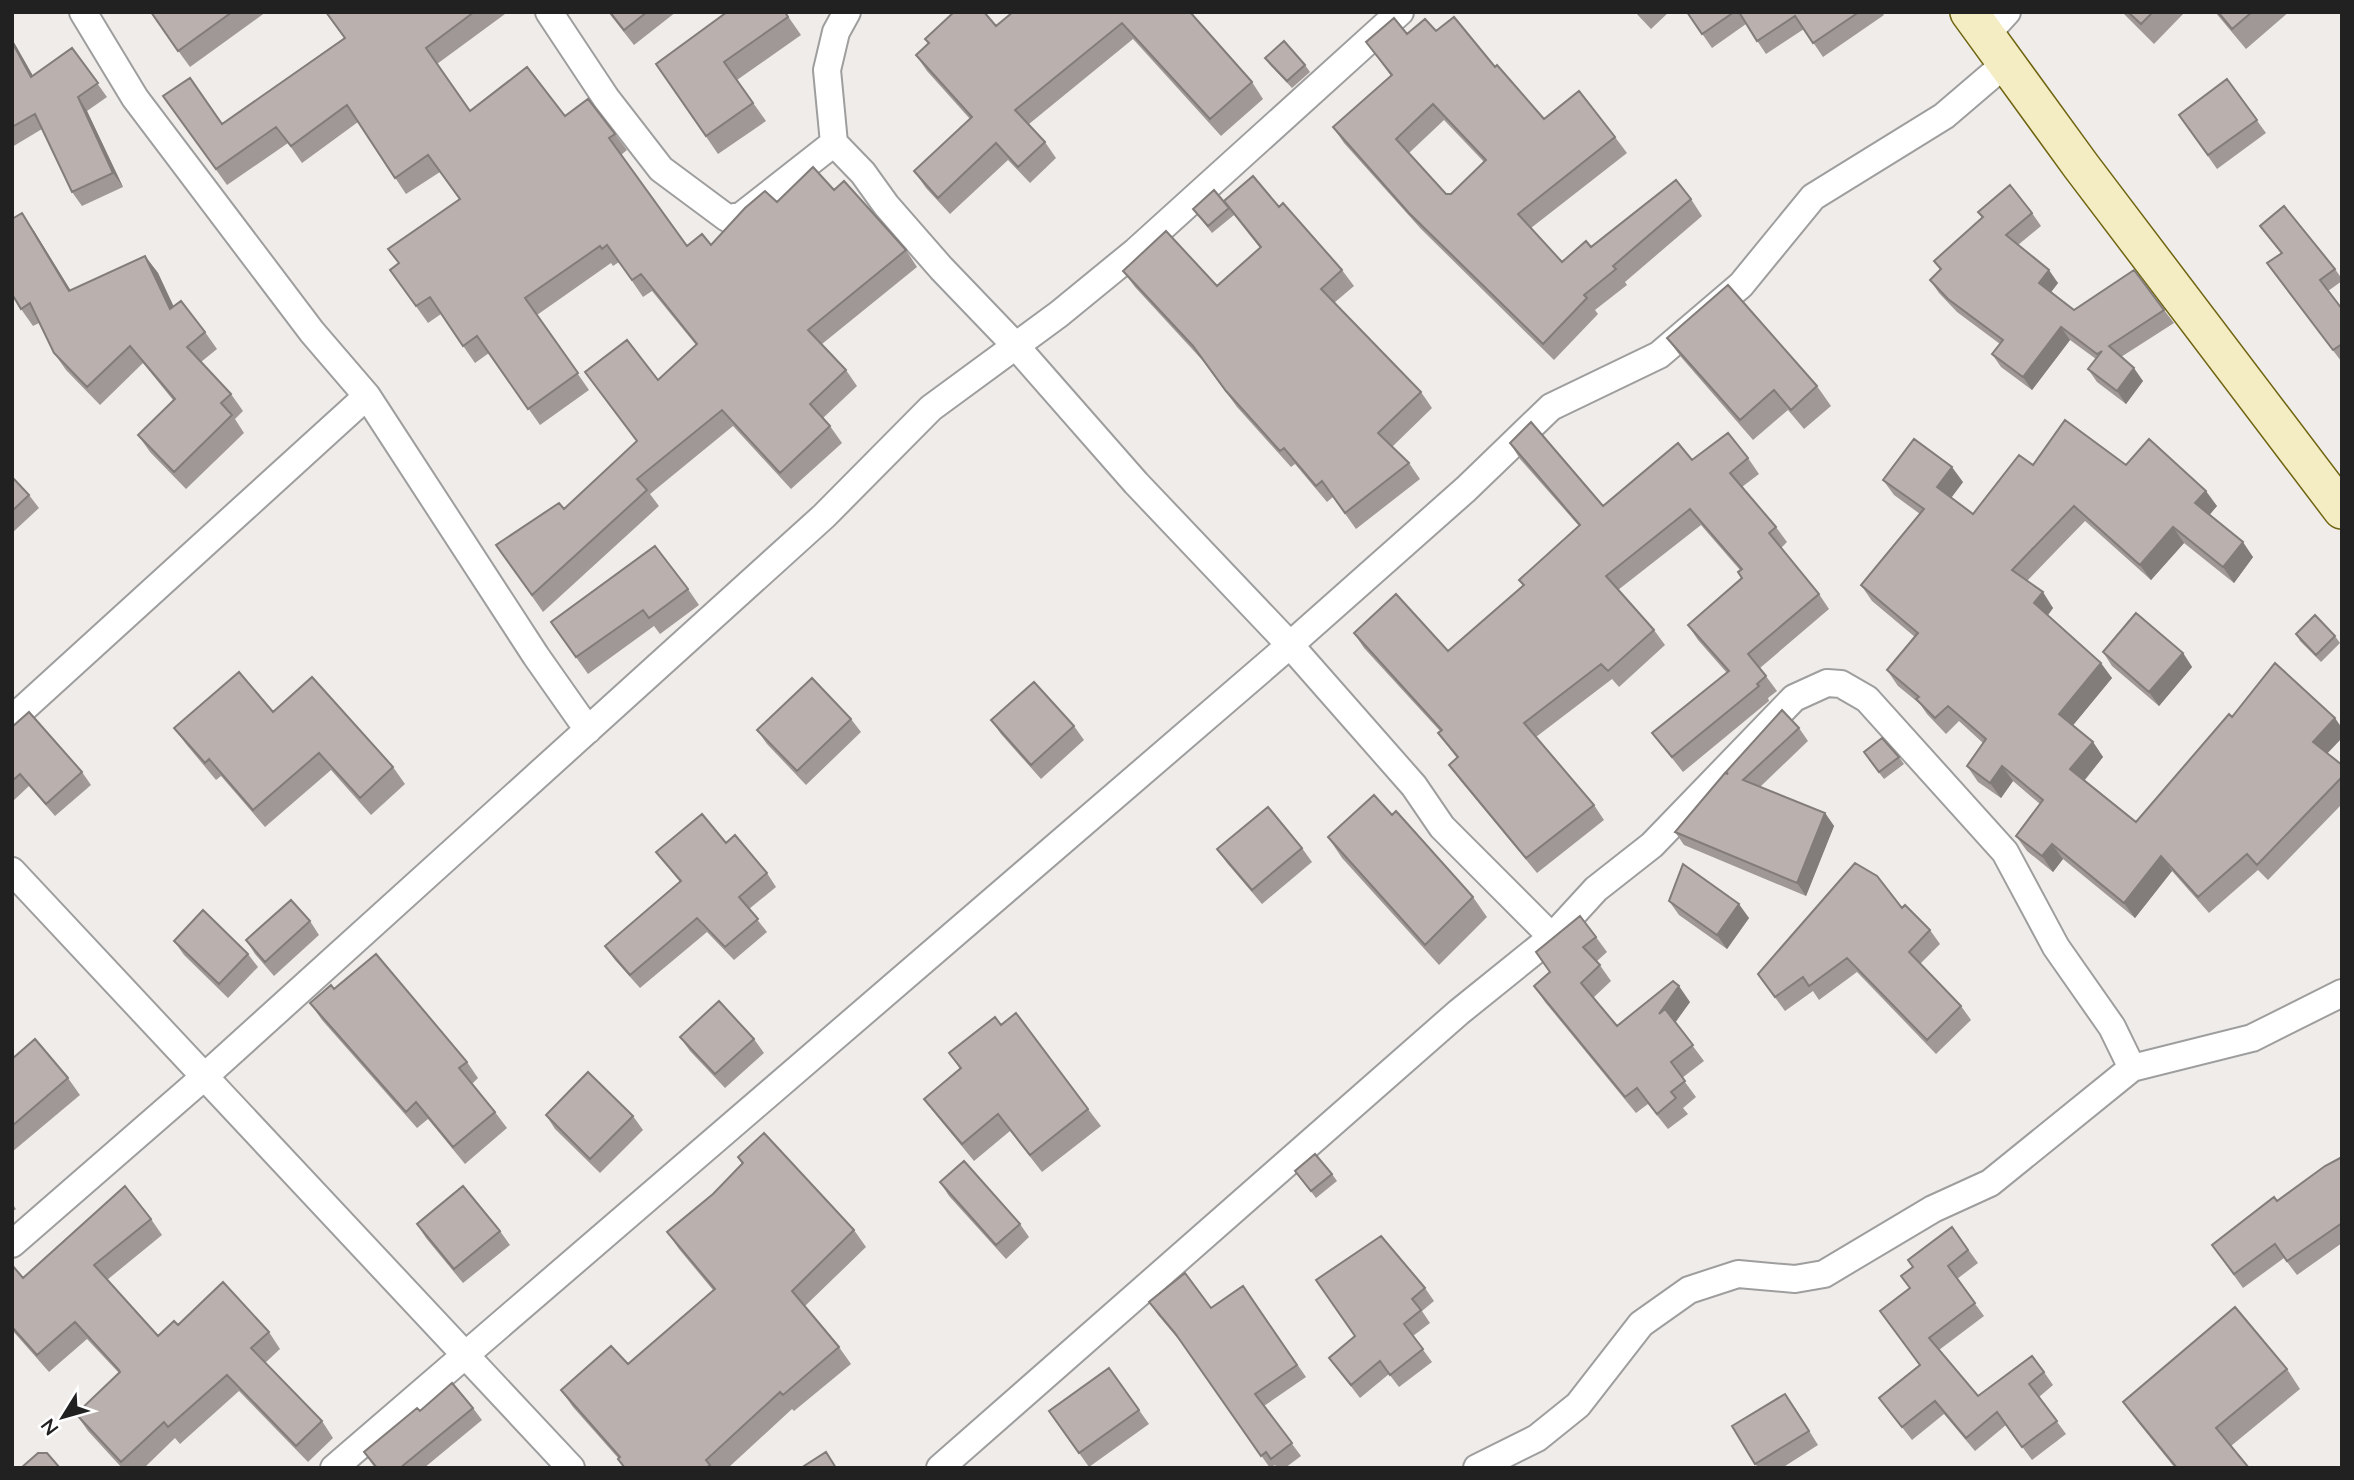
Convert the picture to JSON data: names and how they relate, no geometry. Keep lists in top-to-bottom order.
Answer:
{
  "north": "bottom left"
}
